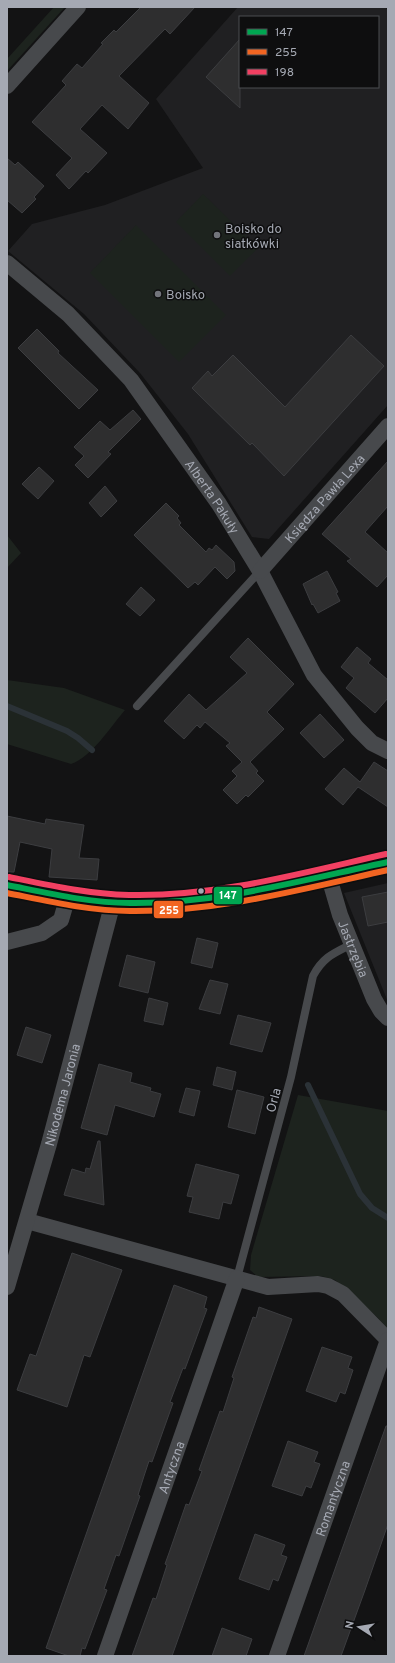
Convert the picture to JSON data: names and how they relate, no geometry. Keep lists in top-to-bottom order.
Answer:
{
  "streets": {
    "street": [
      "Alberta Pakuły",
      "Księdza Pawła Lexa",
      "Jastrzębia",
      "Nikodema Jaronia",
      "Antyczna",
      "Romantyczna"
    ],
    "lane": ["Orla"]
  },
  "crossings": [
    ["Alberta Pakuły", "Księdza Pawła Lexa"],
    ["Jastrzębia", "Orla"],
    ["Orla", "Antyczna"]
  ],
  "places": ["Boisko do siatkówki", "Boisko"],
  "lines": ["transit line 198", "transit line 147", "transit line 255"],
  "legend": ["147", "255", "198"],
  "north": "left"
}
